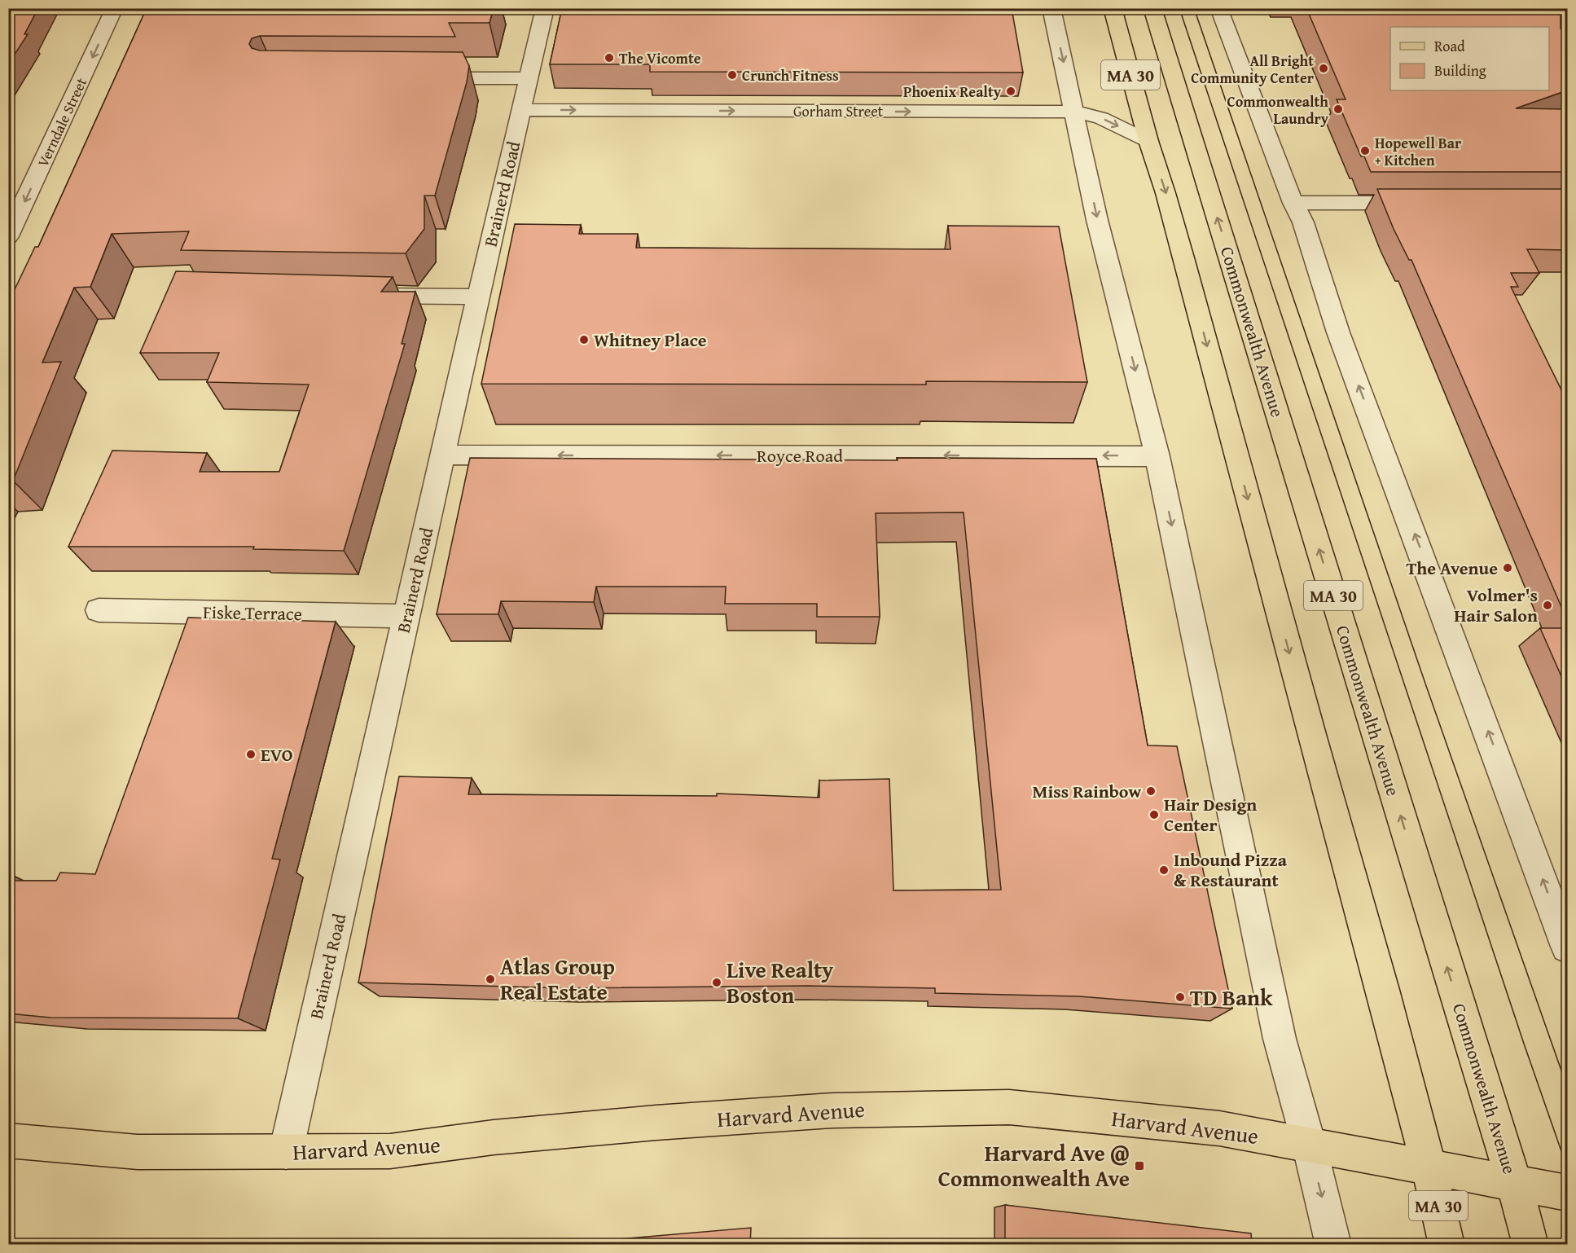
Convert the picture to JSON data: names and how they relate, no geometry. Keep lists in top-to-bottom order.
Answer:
{
  "streets": {
    "main road": ["MA 30", "Commonwealth Avenue", "Harvard Avenue"],
    "street": [
      "Gorham Street",
      "Verndale Street",
      "Brainerd Road",
      "Royce Road",
      "Fiske Terrace"
    ]
  },
  "crossings": [
    ["MA 30", "Gorham Street"],
    ["MA 30", "Harvard Avenue"],
    ["Gorham Street", "Brainerd Road"],
    ["Brainerd Road", "Royce Road"],
    ["Brainerd Road", "Fiske Terrace"],
    ["Brainerd Road", "Harvard Avenue"],
    ["Commonwealth Avenue", "Harvard Avenue"]
  ],
  "one_way": ["Gorham Street", "Verndale Street", "Royce Road"],
  "places": {
    "other": [
      "The Vicomte",
      "All Bright Community Center",
      "Crunch Fitness",
      "Phoenix Realty",
      "Commonwealth Laundry",
      "Hopewell Bar + Kitchen",
      "Whitney Place",
      "The Avenue",
      "Volmer's Hair Salon",
      "EVO",
      "Miss Rainbow",
      "Hair Design Center",
      "Inbound Pizza & Restaurant",
      "Atlas Group Real Estate",
      "Live Realty Boston",
      "TD Bank"
    ],
    "transit": ["Harvard Ave @ Commonwealth Ave"]
  },
  "legend": ["Road", "Building"]
}
